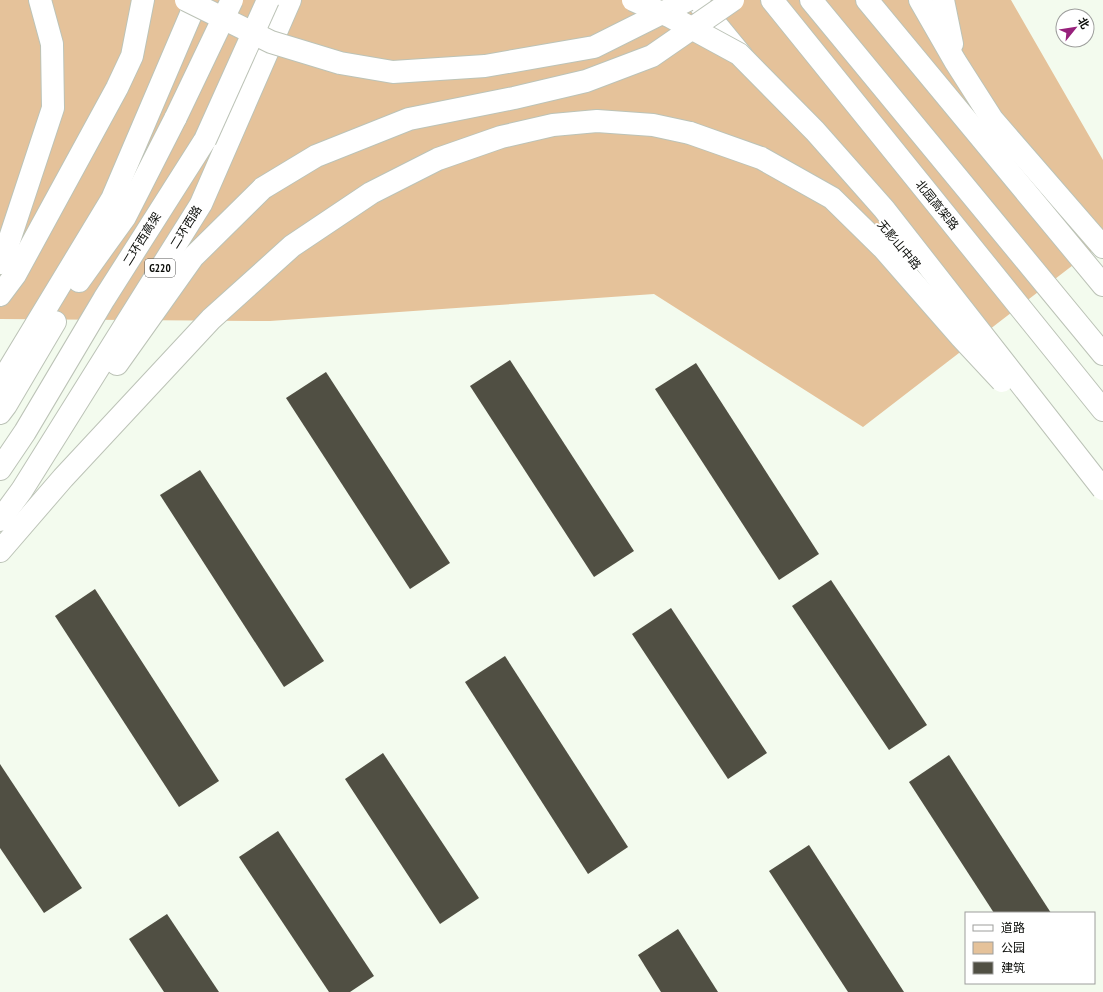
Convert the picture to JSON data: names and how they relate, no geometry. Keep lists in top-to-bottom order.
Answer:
{
  "streets": {
    "main road": [
      "北园高架路",
      "二环西路",
      "二环西高架",
      "无影山中路",
      "G220"
    ]
  },
  "legend": ["道路", "公园", "建筑"],
  "north": "top right"
}
